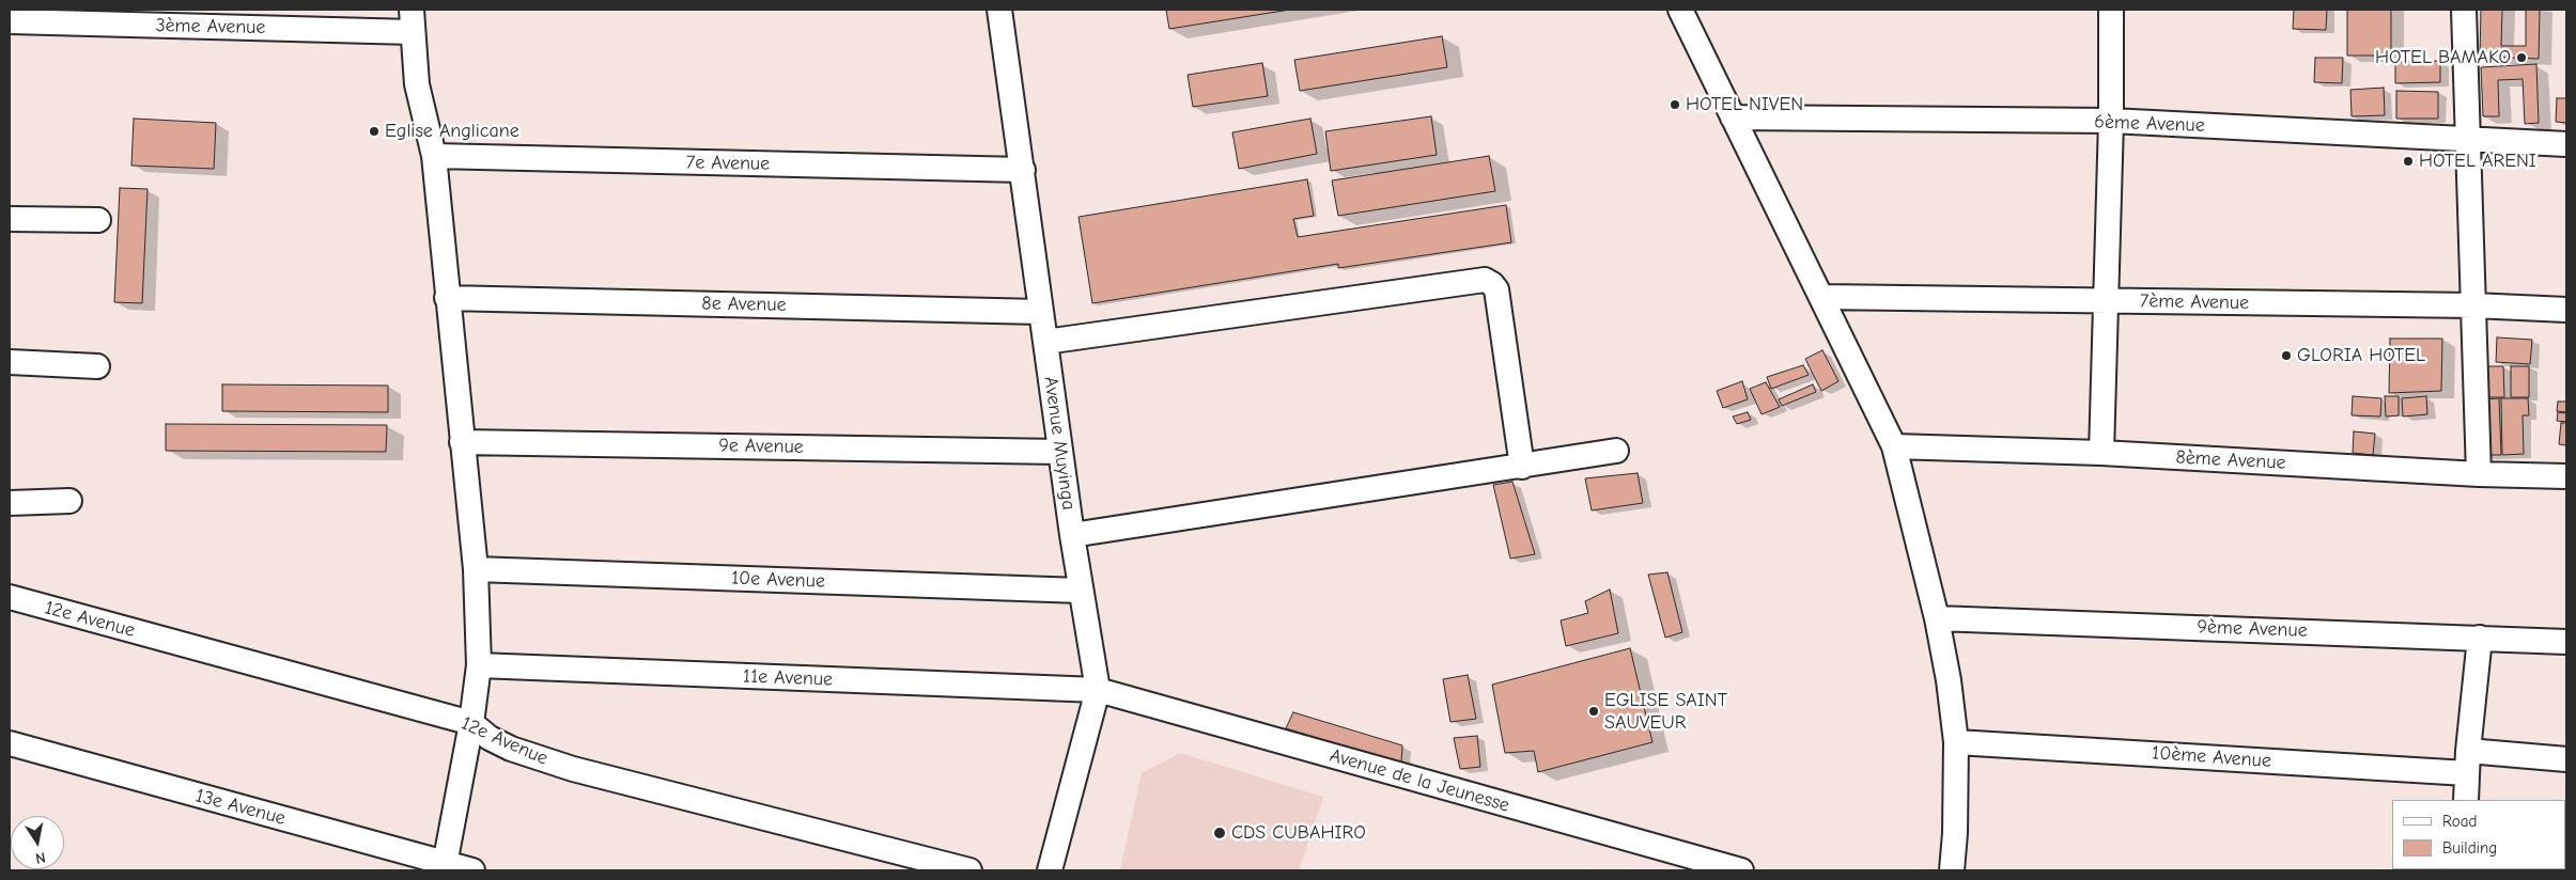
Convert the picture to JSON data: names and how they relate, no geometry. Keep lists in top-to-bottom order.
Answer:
{
  "streets": {
    "street": [
      "3ème Avenue",
      "6ème Avenue",
      "7e Avenue",
      "7ème Avenue",
      "8e Avenue",
      "Avenue Muyinga",
      "9e Avenue",
      "8ème Avenue",
      "10e Avenue",
      "12e Avenue",
      "9ème Avenue",
      "11e Avenue",
      "10ème Avenue",
      "Avenue de la Jeunesse",
      "13e Avenue"
    ]
  },
  "crossings": [
    ["7e Avenue", "Avenue Muyinga"],
    ["8e Avenue", "Avenue Muyinga"],
    ["Avenue Muyinga", "9e Avenue"],
    ["Avenue Muyinga", "10e Avenue"],
    ["Avenue Muyinga", "11e Avenue"],
    ["Avenue Muyinga", "Avenue de la Jeunesse"],
    ["11e Avenue", "Avenue de la Jeunesse"]
  ],
  "places": [
    "HOTEL BAMAKO",
    "HOTEL NIVEN",
    "Eglise Anglicane",
    "HOTEL ARENI",
    "GLORIA HOTEL",
    "EGLISE SAINT SAUVEUR",
    "CDS CUBAHIRO"
  ],
  "legend": ["Road", "Building"],
  "north": "bottom"
}
